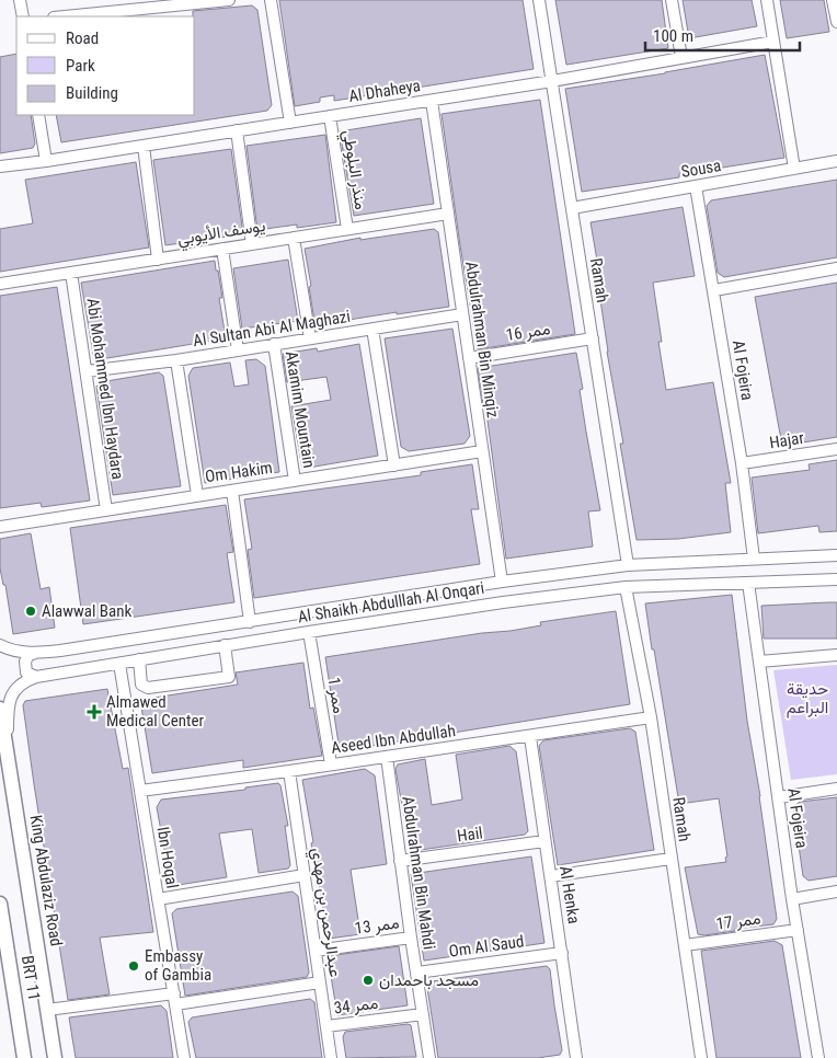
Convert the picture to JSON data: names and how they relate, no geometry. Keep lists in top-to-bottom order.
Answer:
{
  "streets": {
    "main road": ["King Abdulaziz Road", "BRT 11"],
    "street": [
      "Al Dhaheya",
      "Sousa",
      "منذر البلوطي",
      "يوسف الأيوبي",
      "Ramah",
      "Al Sultan Abi Al Maghazi",
      "ممر 16",
      "Abdulrahman Bin Minqiz",
      "Al Fojeira",
      "Abi Mohammed Ibn Haydara",
      "Akamim Mountain",
      "Hajar",
      "Om Hakim",
      "Al Shaikh Abdulllah Al Onqari",
      "ممر 1",
      "Aseed Ibn Abdullah",
      "Hail",
      "Ibn Hoqal",
      "Abdulrahman Bin Mahdi",
      "Al Henka",
      "عبدالرحمن بن مهدي",
      "ممر 17",
      "ممر 13",
      "Om Al Saud",
      "ممر 34"
    ]
  },
  "crossings": [
    ["Al Dhaheya", "منذر البلوطي"],
    ["Al Dhaheya", "Ramah"],
    ["Al Dhaheya", "Abdulrahman Bin Minqiz"],
    ["Sousa", "Ramah"],
    ["Sousa", "Al Fojeira"],
    ["منذر البلوطي", "يوسف الأيوبي"],
    ["يوسف الأيوبي", "Abdulrahman Bin Minqiz"],
    ["يوسف الأيوبي", "Abi Mohammed Ibn Haydara"],
    ["Ramah", "ممر 16"],
    ["Ramah", "Al Shaikh Abdulllah Al Onqari"],
    ["Ramah", "Aseed Ibn Abdullah"],
    ["Ramah", "ممر 17"],
    ["Al Sultan Abi Al Maghazi", "Abdulrahman Bin Minqiz"],
    ["Al Sultan Abi Al Maghazi", "Abi Mohammed Ibn Haydara"],
    ["Al Sultan Abi Al Maghazi", "Akamim Mountain"],
    ["ممر 16", "Abdulrahman Bin Minqiz"],
    ["Abdulrahman Bin Minqiz", "Om Hakim"],
    ["Abdulrahman Bin Minqiz", "Al Shaikh Abdulllah Al Onqari"],
    ["Al Fojeira", "Hajar"],
    ["Al Fojeira", "Al Shaikh Abdulllah Al Onqari"],
    ["Al Fojeira", "ممر 17"],
    ["Abi Mohammed Ibn Haydara", "Om Hakim"],
    ["Akamim Mountain", "Om Hakim"],
    ["Al Shaikh Abdulllah Al Onqari", "ممر 1"],
    ["Al Shaikh Abdulllah Al Onqari", "Ibn Hoqal"],
    ["Al Shaikh Abdulllah Al Onqari", "King Abdulaziz Road"],
    ["ممر 1", "Aseed Ibn Abdullah"],
    ["Aseed Ibn Abdullah", "Ibn Hoqal"],
    ["Aseed Ibn Abdullah", "Abdulrahman Bin Mahdi"],
    ["Aseed Ibn Abdullah", "Al Henka"],
    ["Aseed Ibn Abdullah", "عبدالرحمن بن مهدي"],
    ["Hail", "Abdulrahman Bin Mahdi"],
    ["Hail", "Al Henka"],
    ["Abdulrahman Bin Mahdi", "ممر 13"],
    ["Abdulrahman Bin Mahdi", "Om Al Saud"],
    ["Abdulrahman Bin Mahdi", "ممر 34"],
    ["Al Henka", "Om Al Saud"],
    ["عبدالرحمن بن مهدي", "ممر 13"],
    ["عبدالرحمن بن مهدي", "ممر 34"]
  ],
  "parks": ["حديقة البراعم"],
  "places": {
    "other": ["Alawwal Bank", "Embassy of Gambia", "مسجد باحمدان"],
    "health": ["Almawed Medical Center"]
  },
  "legend": ["Road", "Park", "Building"],
  "scale_bar": "100 m"
}
